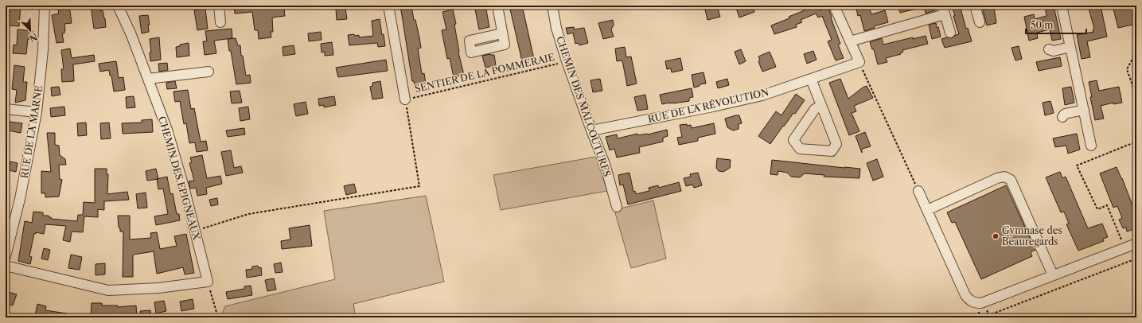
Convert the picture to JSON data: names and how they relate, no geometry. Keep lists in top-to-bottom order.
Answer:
{
  "streets": {
    "street": [
      "RUE DE LA RÉVOLUTION",
      "CHEMIN DES MALCOUTURES",
      "RUE DE LA MARNE",
      "CHEMIN DES EPIGNEAUX"
    ],
    "path": ["SENTIER DE LA POMMERAIE"]
  },
  "crossings": [
    ["SENTIER DE LA POMMERAIE", "CHEMIN DES MALCOUTURES"],
    ["RUE DE LA RÉVOLUTION", "CHEMIN DES MALCOUTURES"]
  ],
  "places": ["Gymnase des Beauregards"],
  "scale_bar": "50 m",
  "north": "bottom right"
}
